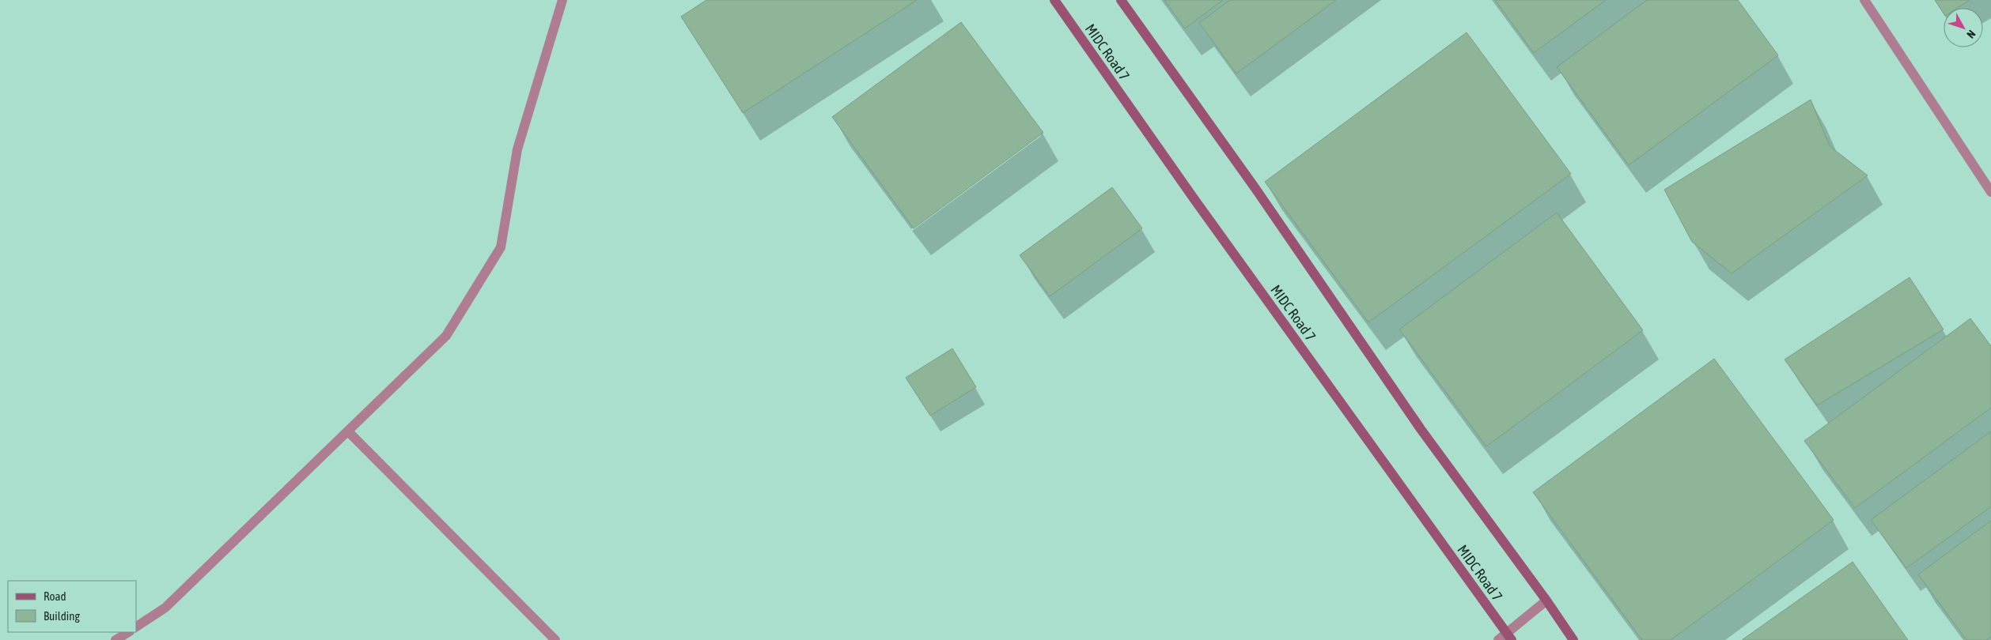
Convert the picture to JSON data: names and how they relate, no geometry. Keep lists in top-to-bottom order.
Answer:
{
  "streets": {
    "street": ["MIDC Road 7"]
  },
  "legend": ["Road", "Building"],
  "north": "bottom right"
}
